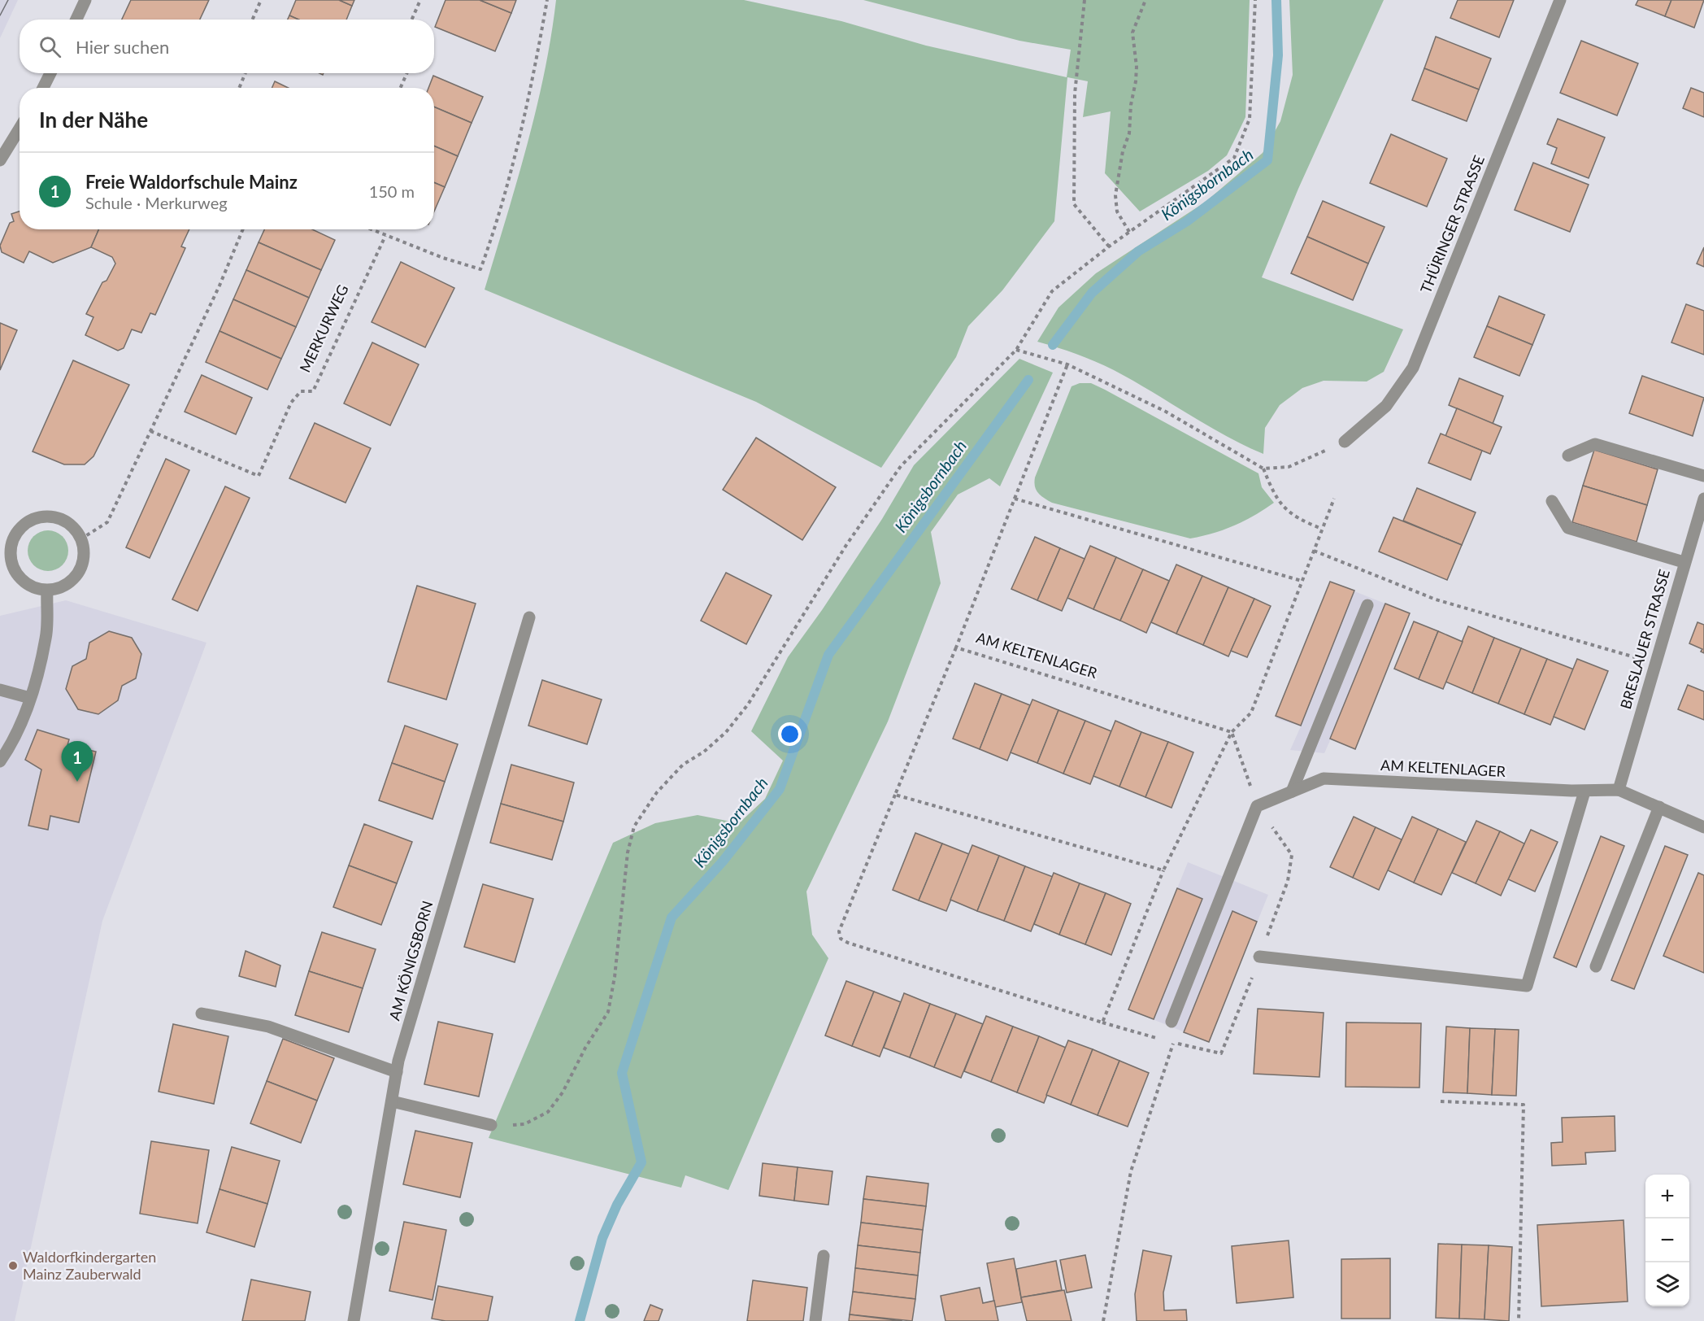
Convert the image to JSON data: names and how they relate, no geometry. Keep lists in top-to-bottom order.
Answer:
{
  "streets": {
    "street": [
      "THÜRINGER STRASSE",
      "BRESLAUER STRASSE",
      "AM KELTENLAGER",
      "AM KÖNIGSBORN"
    ],
    "path": ["MERKURWEG"]
  },
  "crossings": [
    ["BRESLAUER STRASSE", "AM KELTENLAGER"]
  ],
  "water": ["Königsbornbach"],
  "places": ["Waldorfkindergarten Mainz Zauberwald"],
  "page": {
    "search": "Hier suchen",
    "heading": "In der Nähe",
    "list": [
      {
        "mark": "1",
        "name": "Freie Waldorfschule Mainz",
        "note": "Schule · Merkurweg",
        "value": "150 m"
      }
    ],
    "pins": "1",
    "map_buttons": ["+", "−"]
  }
}
